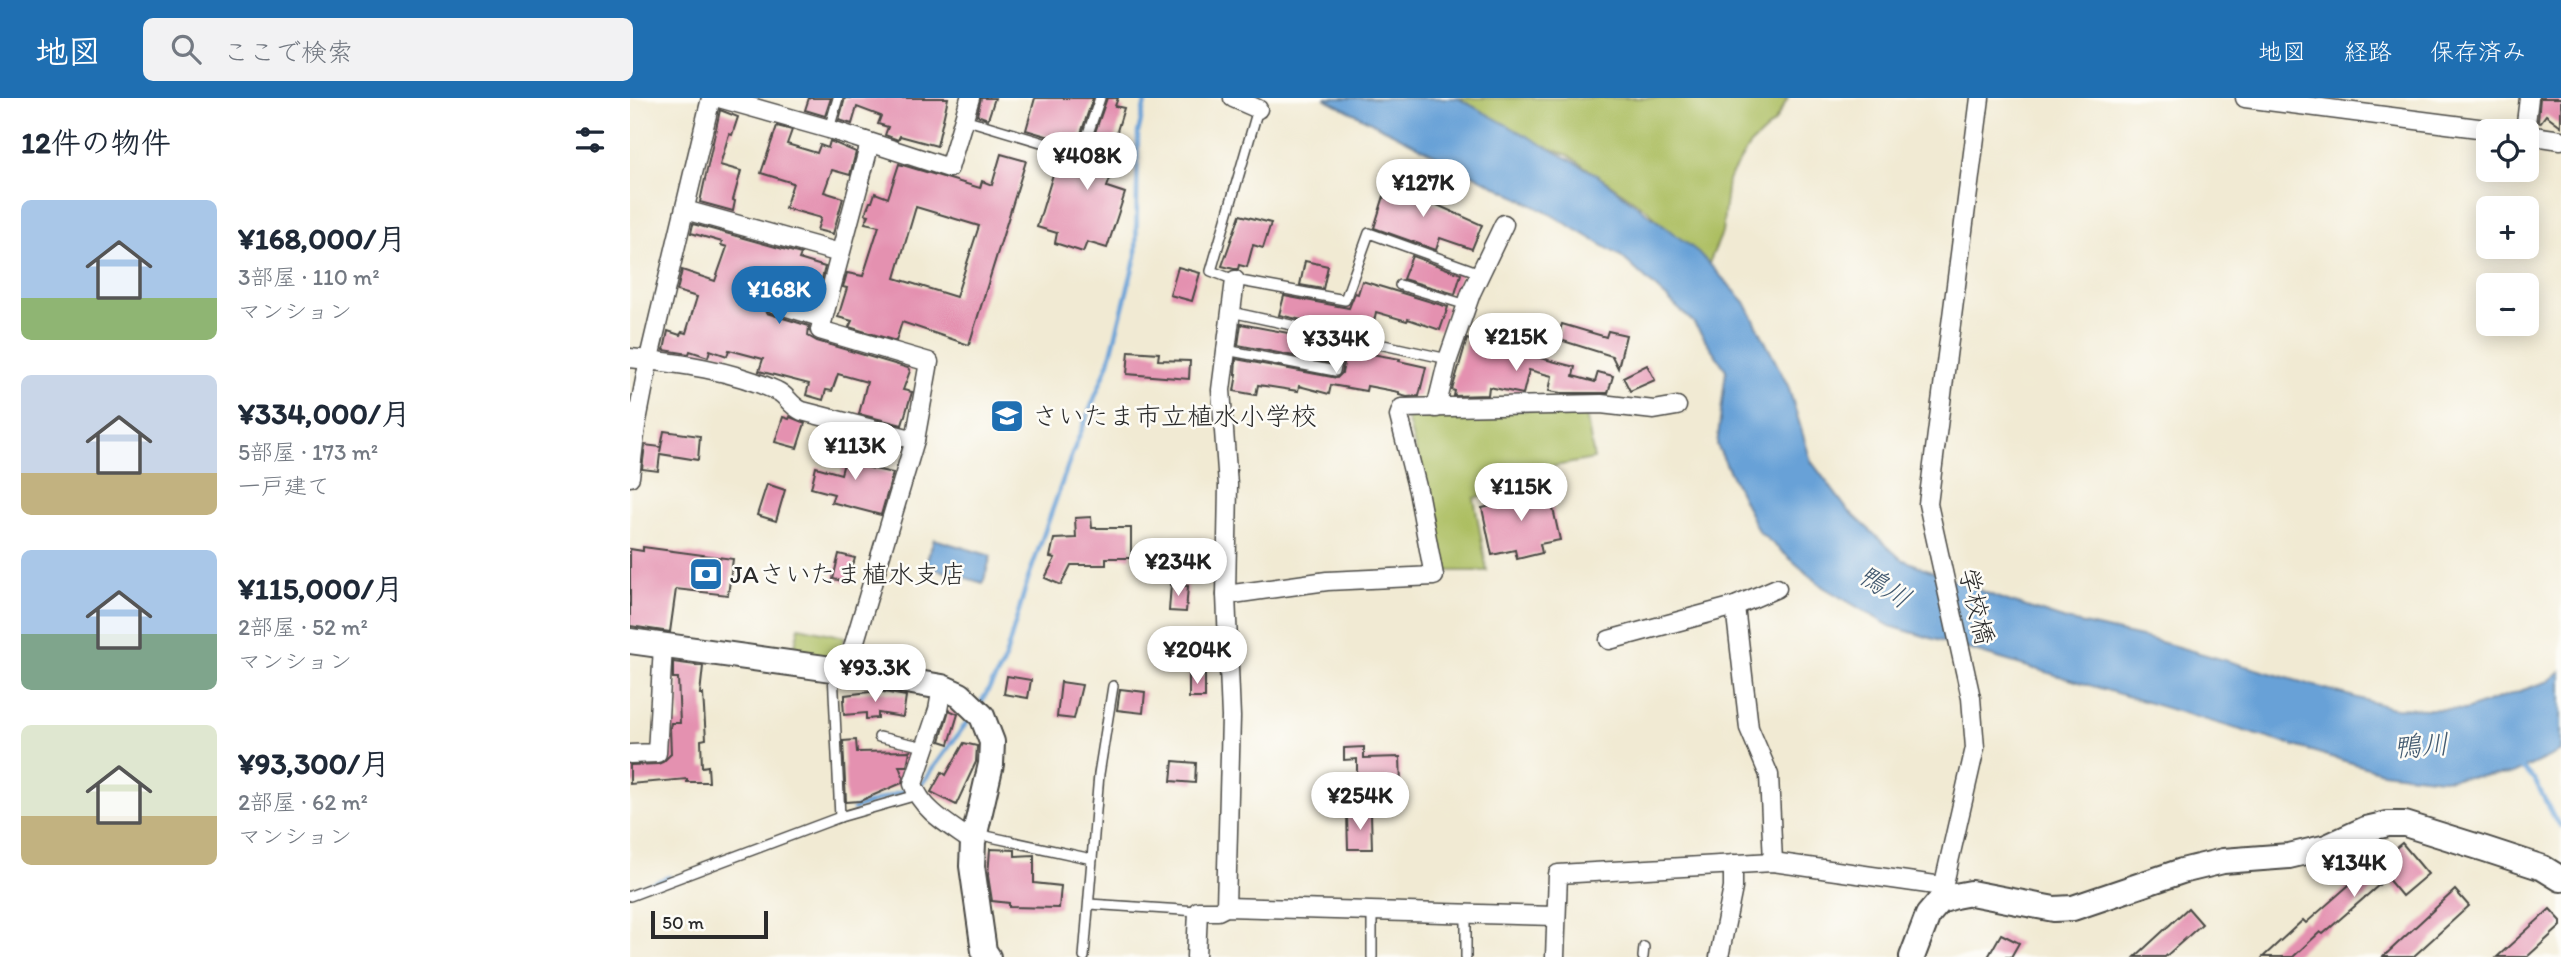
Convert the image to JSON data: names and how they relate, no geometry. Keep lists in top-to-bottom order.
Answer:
{
  "streets": {
    "street": ["学校橋"]
  },
  "water": ["鴨川"],
  "places": {
    "school or university": ["さいたま市立植水小学校"],
    "bank": ["JAさいたま植水支店"]
  },
  "scale_bar": "50 m",
  "page": {
    "header": "地図",
    "search": "ここで検索",
    "nav": ["地図", "経路", "保存済み"],
    "heading": "12件の物件",
    "map_buttons": ["+", "−"],
    "price": [
      "¥408K",
      "¥127K",
      "¥168K",
      "¥215K",
      "¥334K",
      "¥113K",
      "¥115K",
      "¥234K",
      "¥204K",
      "¥93.3K",
      "¥254K",
      "¥134K"
    ],
    "list": [
      {
        "name": "¥168,000/月",
        "note": "3部屋 · 110 m² · マンション"
      },
      {
        "name": "¥334,000/月",
        "note": "5部屋 · 173 m² · 一戸建て"
      },
      {
        "name": "¥115,000/月",
        "note": "2部屋 · 52 m² · マンション"
      },
      {
        "name": "¥93,300/月",
        "note": "2部屋 · 62 m² · マンション"
      }
    ],
    "scale": "50 m"
  }
}
